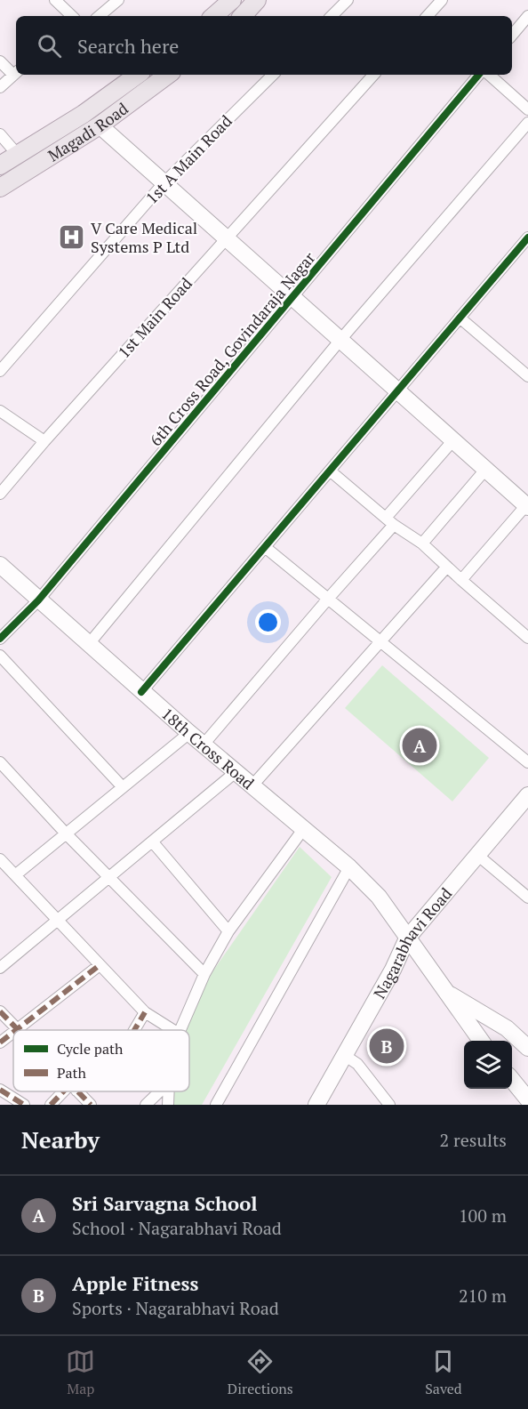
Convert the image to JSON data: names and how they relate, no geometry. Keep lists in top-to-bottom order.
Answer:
{
  "streets": {
    "main road": ["Magadi Road"],
    "street": [
      "1st A Main Road",
      "1st Main Road",
      "6th Cross Road, Govindaraja Nagar",
      "18th Cross Road",
      "Nagarabhavi Road"
    ]
  },
  "crossings": [
    ["6th Cross Road, Govindaraja Nagar", "18th Cross Road"],
    ["18th Cross Road", "Nagarabhavi Road"]
  ],
  "places": {
    "hospital": ["V Care Medical Systems P Ltd"]
  },
  "legend": ["Cycle path", "Path"],
  "page": {
    "search": "Search here",
    "pins": ["A", "B"],
    "heading": ["Nearby", "2 results"],
    "list": [
      {
        "mark": "A",
        "name": "Sri Sarvagna School",
        "note": "School · Nagarabhavi Road",
        "value": "100 m"
      },
      {
        "mark": "B",
        "name": "Apple Fitness",
        "note": "Sports · Nagarabhavi Road",
        "value": "210 m"
      }
    ],
    "nav": ["Map", "Directions", "Saved"]
  }
}
